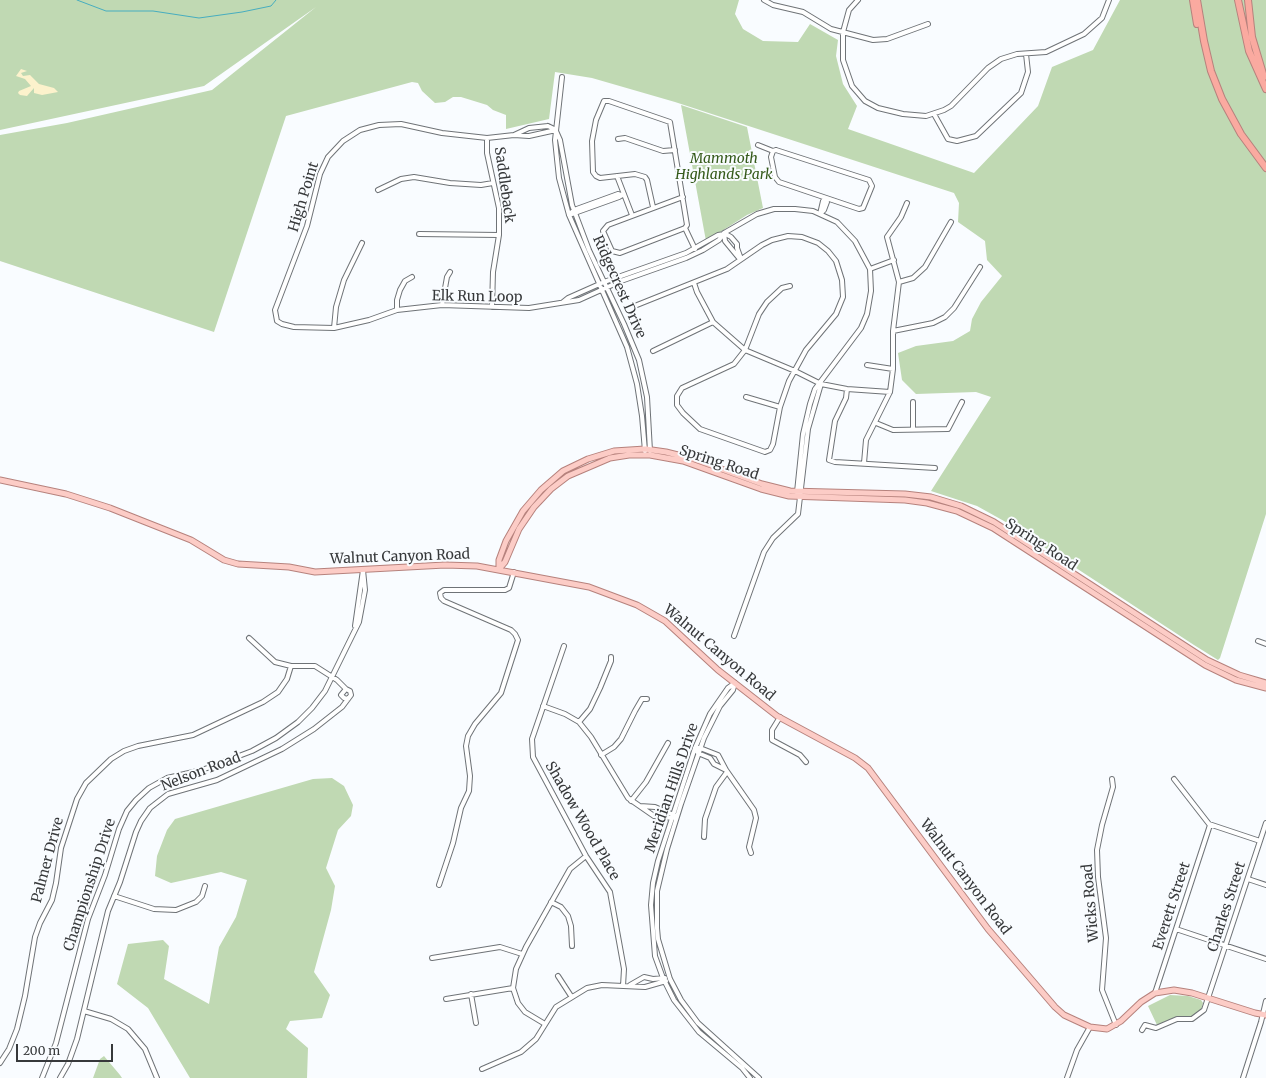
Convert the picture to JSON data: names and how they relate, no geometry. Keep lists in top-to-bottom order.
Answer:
{
  "streets": {
    "main road": ["Spring Road", "Walnut Canyon Road"],
    "street": [
      "Saddleback",
      "High Point",
      "Ridgecrest Drive",
      "Elk Run Loop",
      "Nelson Road",
      "Meridian Hills Drive",
      "Shadow Wood Place",
      "Palmer Drive",
      "Championship Drive",
      "Wicks Road",
      "Everett Street",
      "Charles Street"
    ]
  },
  "crossings": [
    ["Saddleback", "High Point"],
    ["Saddleback", "Elk Run Loop"],
    ["High Point", "Ridgecrest Drive"],
    ["High Point", "Elk Run Loop"],
    ["Ridgecrest Drive", "Elk Run Loop"],
    ["Ridgecrest Drive", "Spring Road"],
    ["Elk Run Loop", "Spring Road"],
    ["Spring Road", "Walnut Canyon Road"],
    ["Walnut Canyon Road", "Meridian Hills Drive"],
    ["Walnut Canyon Road", "Championship Drive"],
    ["Walnut Canyon Road", "Wicks Road"]
  ],
  "parks": ["Mammoth Highlands Park"],
  "scale_bar": "200 m"
}
